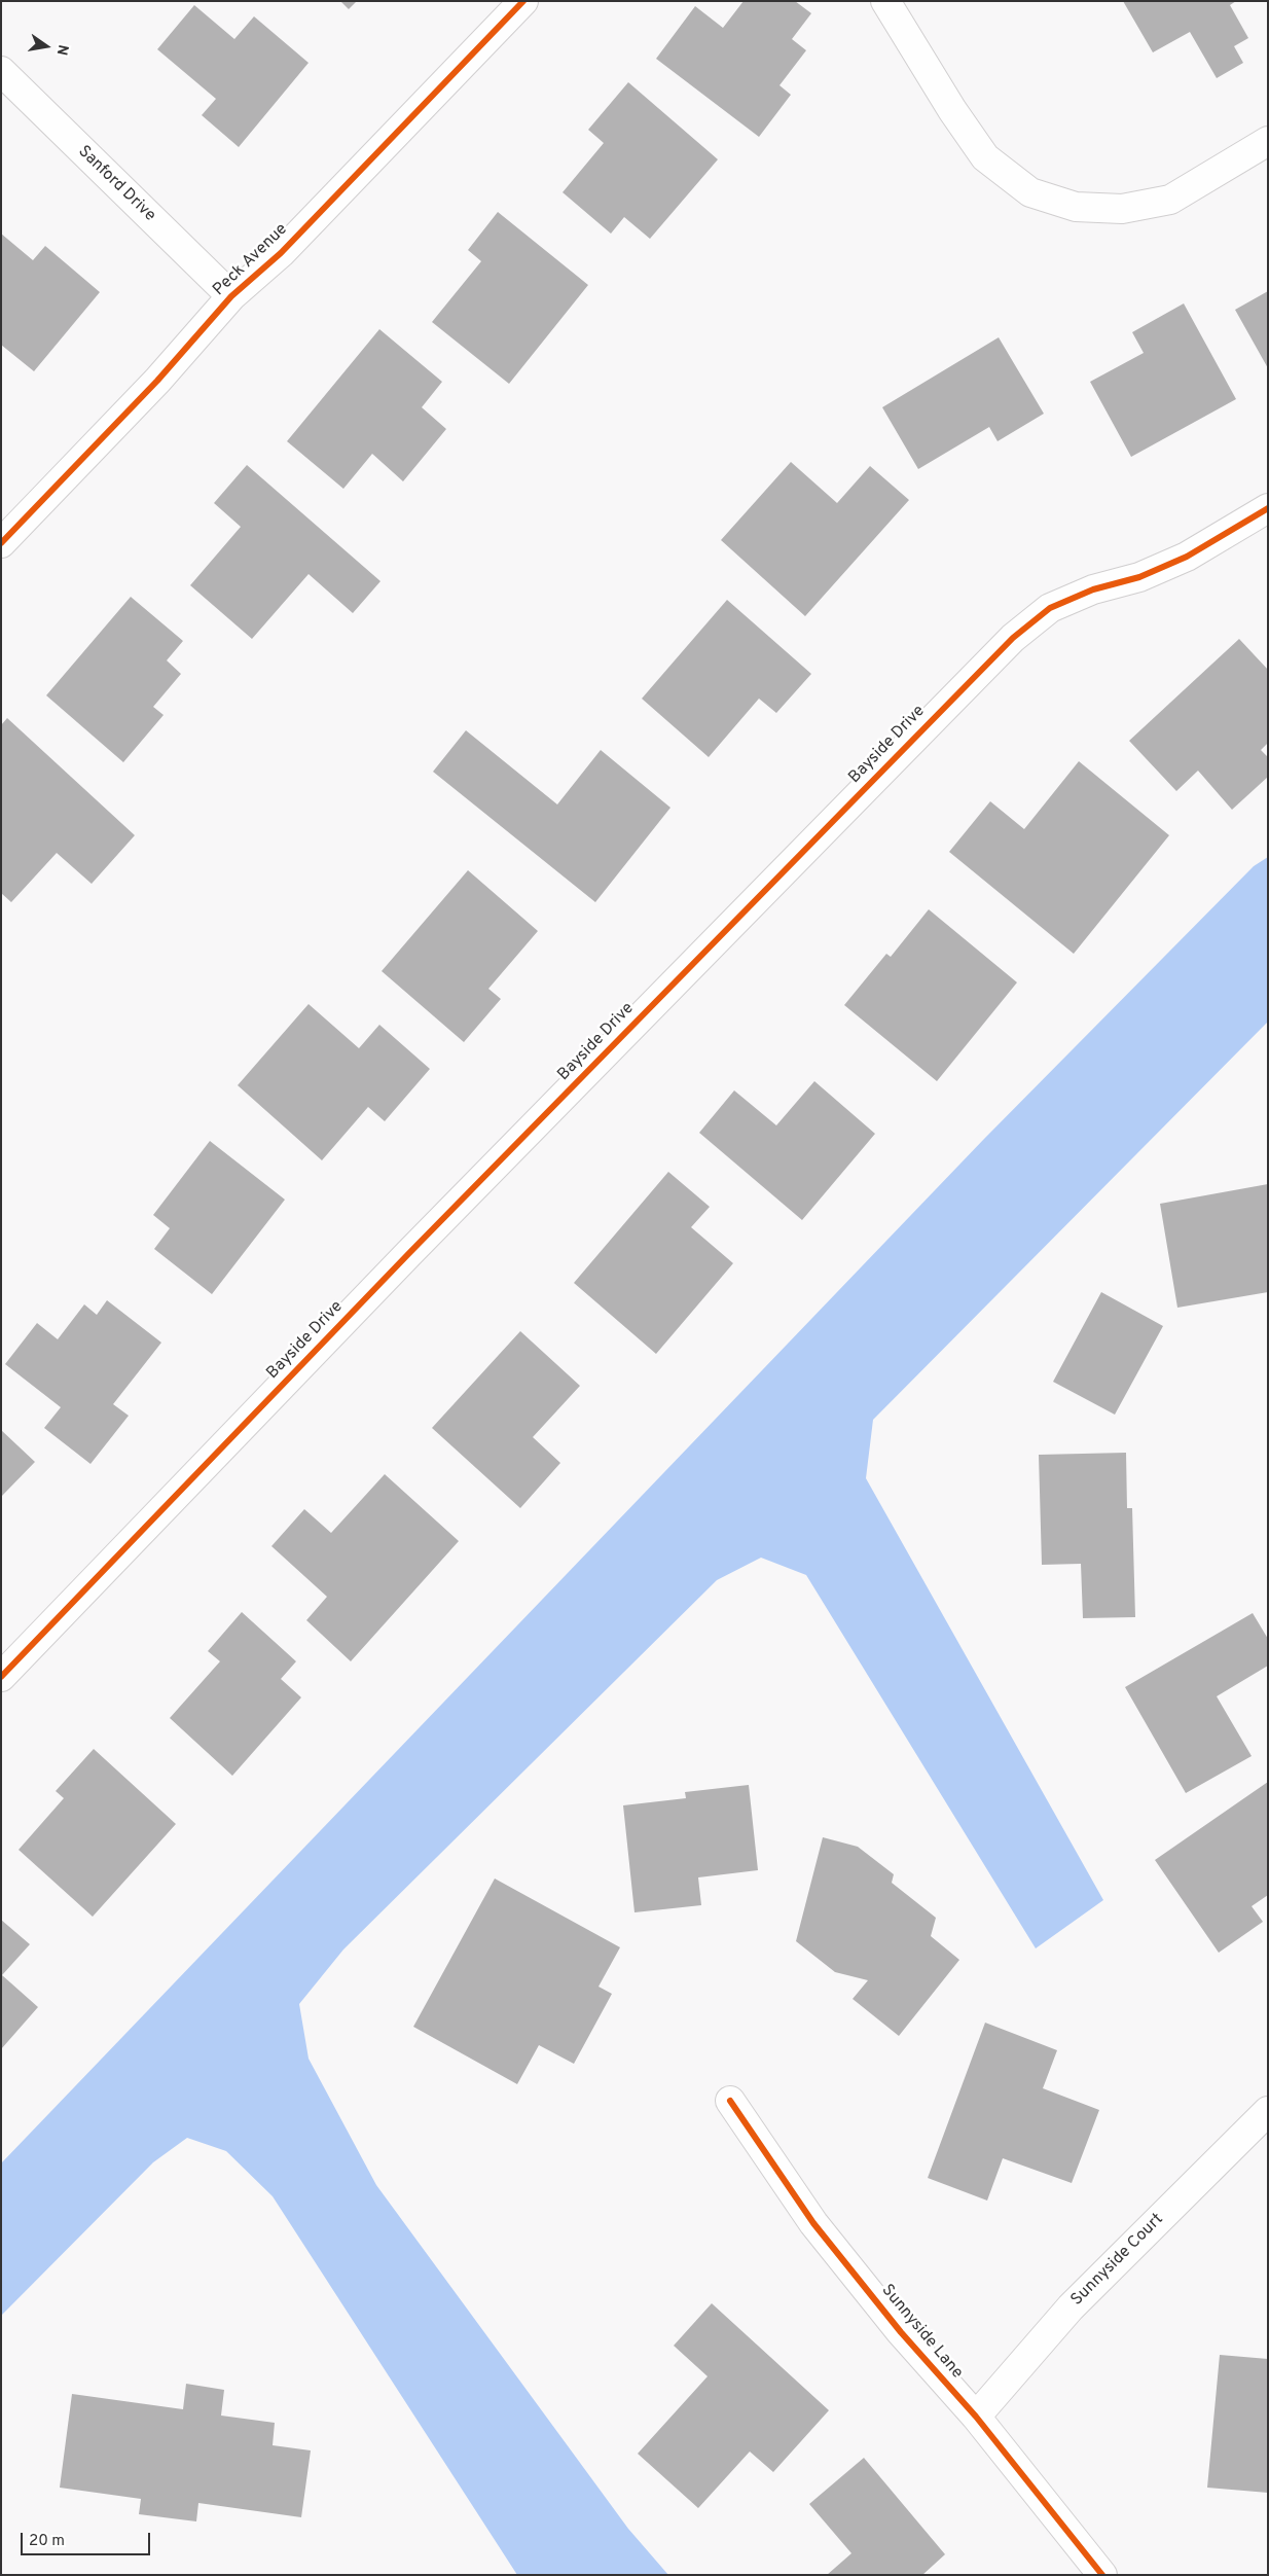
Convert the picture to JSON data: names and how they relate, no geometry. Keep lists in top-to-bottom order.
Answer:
{
  "streets": {
    "street": [
      "Sanford Drive",
      "Peck Avenue",
      "Bayside Drive",
      "Sunnyside Court",
      "Sunnyside Lane"
    ]
  },
  "crossings": [
    ["Sanford Drive", "Peck Avenue"],
    ["Sunnyside Court", "Sunnyside Lane"]
  ],
  "scale_bar": "20 m",
  "north": "right"
}
